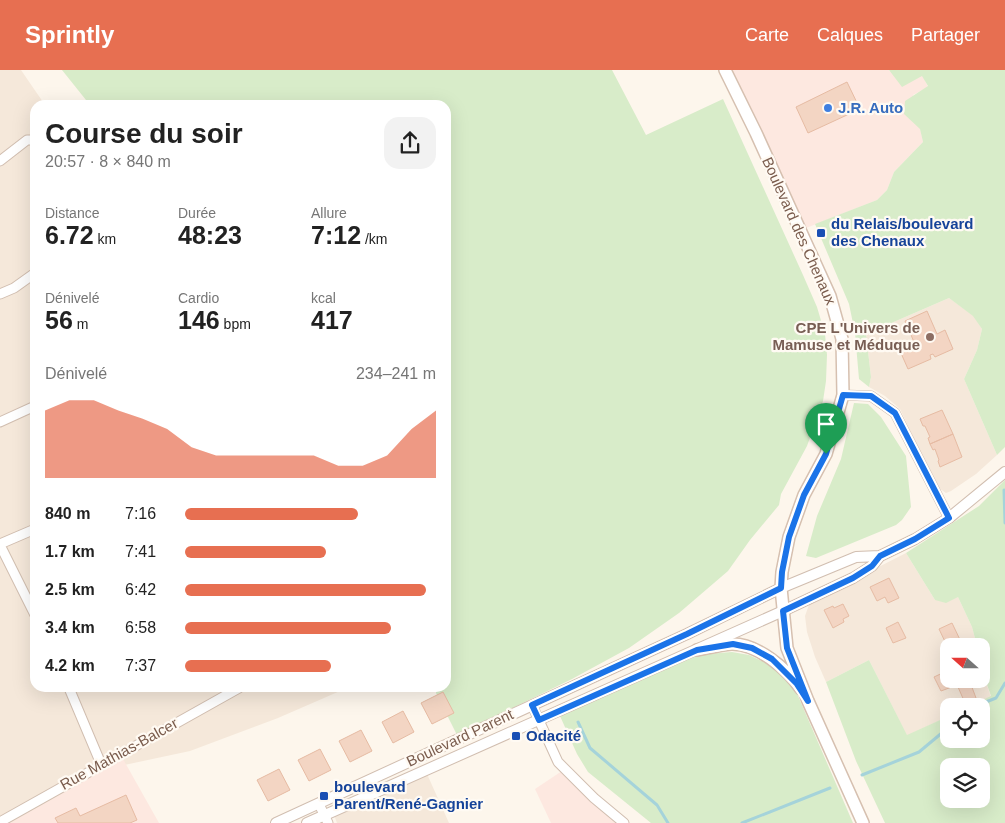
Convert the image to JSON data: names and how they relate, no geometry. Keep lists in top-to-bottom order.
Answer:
{
  "streets": {
    "main road": ["Boulevard des Chenaux"],
    "street": ["Boulevard Parent", "Rue Mathias-Balcer"]
  },
  "crossings": [
    ["Boulevard des Chenaux", "Boulevard Parent"]
  ],
  "places": {
    "other": ["J.R. Auto", "CPE L'Univers de Mamuse et Méduque"],
    "transit": ["du Relais/boulevard des Chenaux", "Odacité", "boulevard Parent/René-Gagnier"]
  },
  "north": "left",
  "page": {
    "header": "Sprintly",
    "nav": ["Carte", "Calques", "Partager"],
    "heading": ["Course du soir", "20:57 · 8 × 840 m"],
    "stats": [
      ["Distance", "6.72 km"],
      ["Durée", "48:23"],
      ["Allure", "7:12 /km"],
      ["Dénivelé", "56 m"],
      ["Cardio", "146 bpm"],
      ["kcal", "417"]
    ],
    "chart": ["Dénivelé", "234–241 m"],
    "list": [
      {
        "name": "840 m",
        "note": "7:16"
      },
      {
        "name": "1.7 km",
        "note": "7:41"
      },
      {
        "name": "2.5 km",
        "note": "6:42"
      },
      {
        "name": "3.4 km",
        "note": "6:58"
      },
      {
        "name": "4.2 km",
        "note": "7:37"
      }
    ]
  }
}
